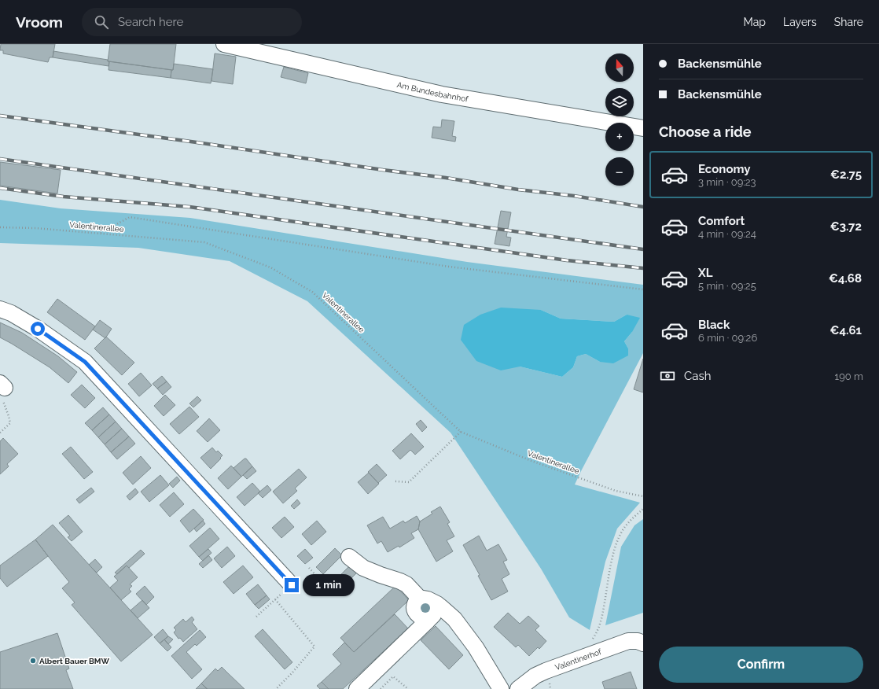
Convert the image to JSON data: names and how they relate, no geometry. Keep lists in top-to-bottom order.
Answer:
{
  "streets": {
    "street": ["Am Bundesbahnhof", "Valentinerhof"],
    "path": ["Valentinerallee"]
  },
  "places": ["Albert Bauer BMW"],
  "north": "top",
  "page": {
    "header": "Vroom",
    "search": "Search here",
    "nav": ["Map", "Layers", "Share"],
    "banner": ["Backensmühle", "Backensmühle"],
    "map_buttons": ["+", "−"],
    "heading": "Choose a ride",
    "list": [
      {
        "name": "Economy",
        "note": "3 min · 09:23",
        "value": "€2.75"
      },
      {
        "name": "Comfort",
        "note": "4 min · 09:24",
        "value": "€3.72"
      },
      {
        "name": "XL",
        "note": "5 min · 09:25",
        "value": "€4.68"
      },
      {
        "name": "Black",
        "note": "6 min · 09:26",
        "value": "€4.61"
      }
    ],
    "pay": ["Cash", "190 m"],
    "bubble": "1 min",
    "buttons": "Confirm"
  }
}
